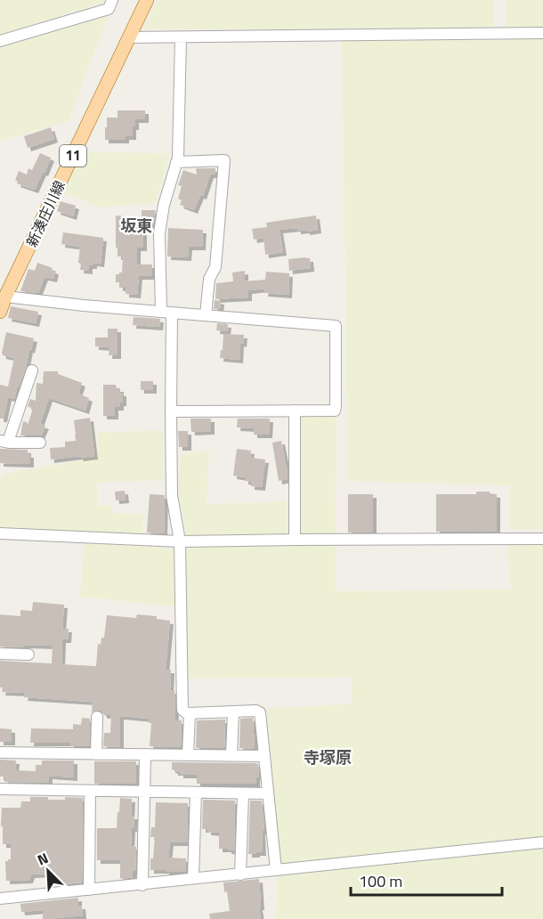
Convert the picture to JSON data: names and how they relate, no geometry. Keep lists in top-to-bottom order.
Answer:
{
  "streets": {
    "main road": ["11", "新湊庄川線"]
  },
  "districts": ["坂東", "寺塚原"],
  "scale_bar": "100 m",
  "north": "top left"
}
